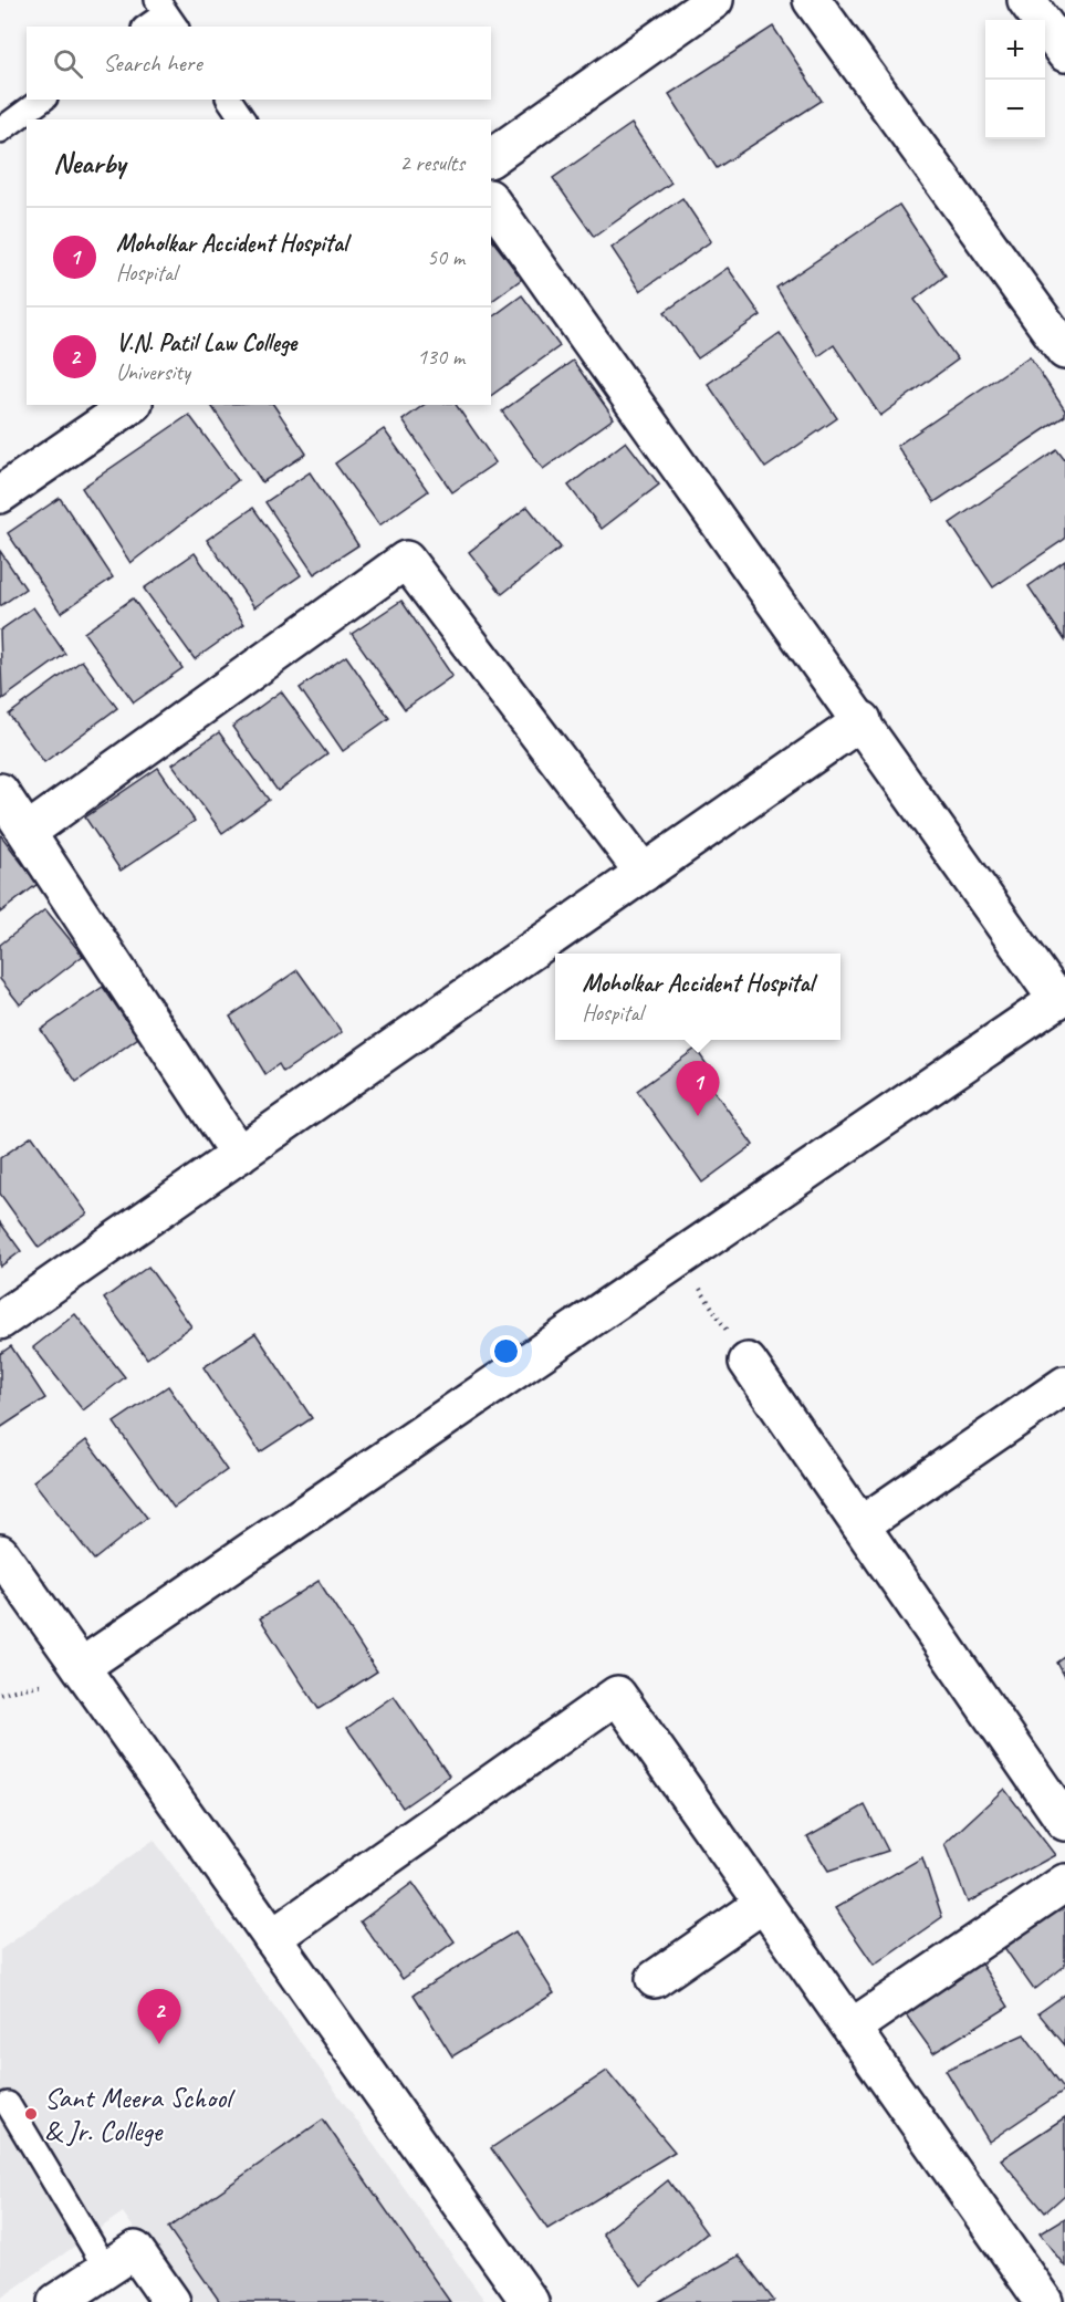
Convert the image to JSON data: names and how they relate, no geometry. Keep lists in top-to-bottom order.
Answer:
{
  "places": ["Sant Meera School & Jr. College"],
  "page": {
    "map_buttons": ["+", "−"],
    "search": "Search here",
    "heading": ["Nearby", "2 results"],
    "list": [
      {
        "mark": "1",
        "name": "Moholkar Accident Hospital",
        "note": "Hospital",
        "value": "50 m"
      },
      {
        "mark": "2",
        "name": "V.N. Patil Law College",
        "note": "University",
        "value": "130 m"
      }
    ],
    "popup": ["Moholkar Accident Hospital", "Hospital"],
    "pins": ["1", "2"]
  }
}
